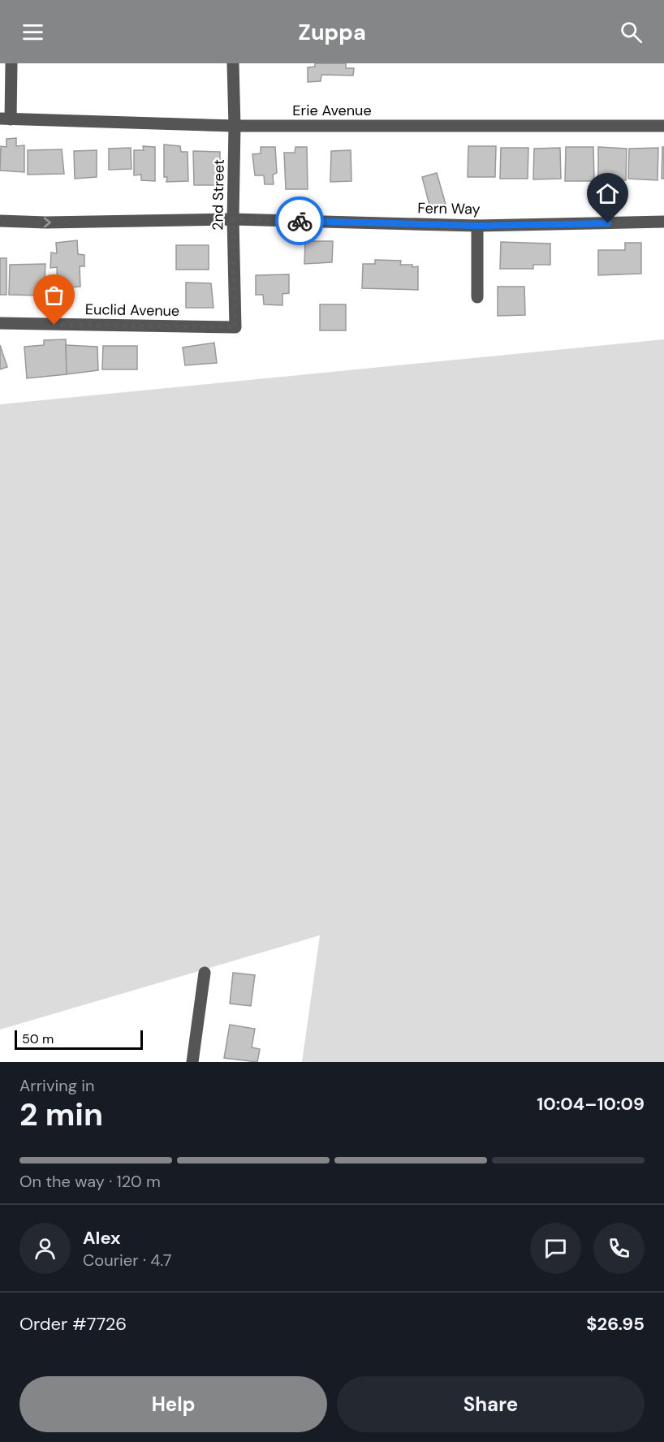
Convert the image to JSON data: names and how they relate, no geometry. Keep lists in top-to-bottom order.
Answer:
{
  "streets": {
    "street": [
      "Erie Avenue",
      "2nd Street",
      "Fern Way",
      "Euclid Avenue"
    ]
  },
  "crossings": [
    ["Erie Avenue", "2nd Street"],
    ["2nd Street", "Fern Way"],
    ["2nd Street", "Euclid Avenue"]
  ],
  "one_way": ["Fern Way"],
  "scale_bar": "50 m",
  "page": {
    "header": "Zuppa",
    "scale": "50 m",
    "heading": ["2 min", "Arriving in", "10:04–10:09"],
    "panel": [
      "Alex",
      "Courier · 4.7",
      "Order #7726",
      "$26.95"
    ],
    "bar": "On the way · 120 m",
    "buttons": ["Help", "Share"]
  }
}
